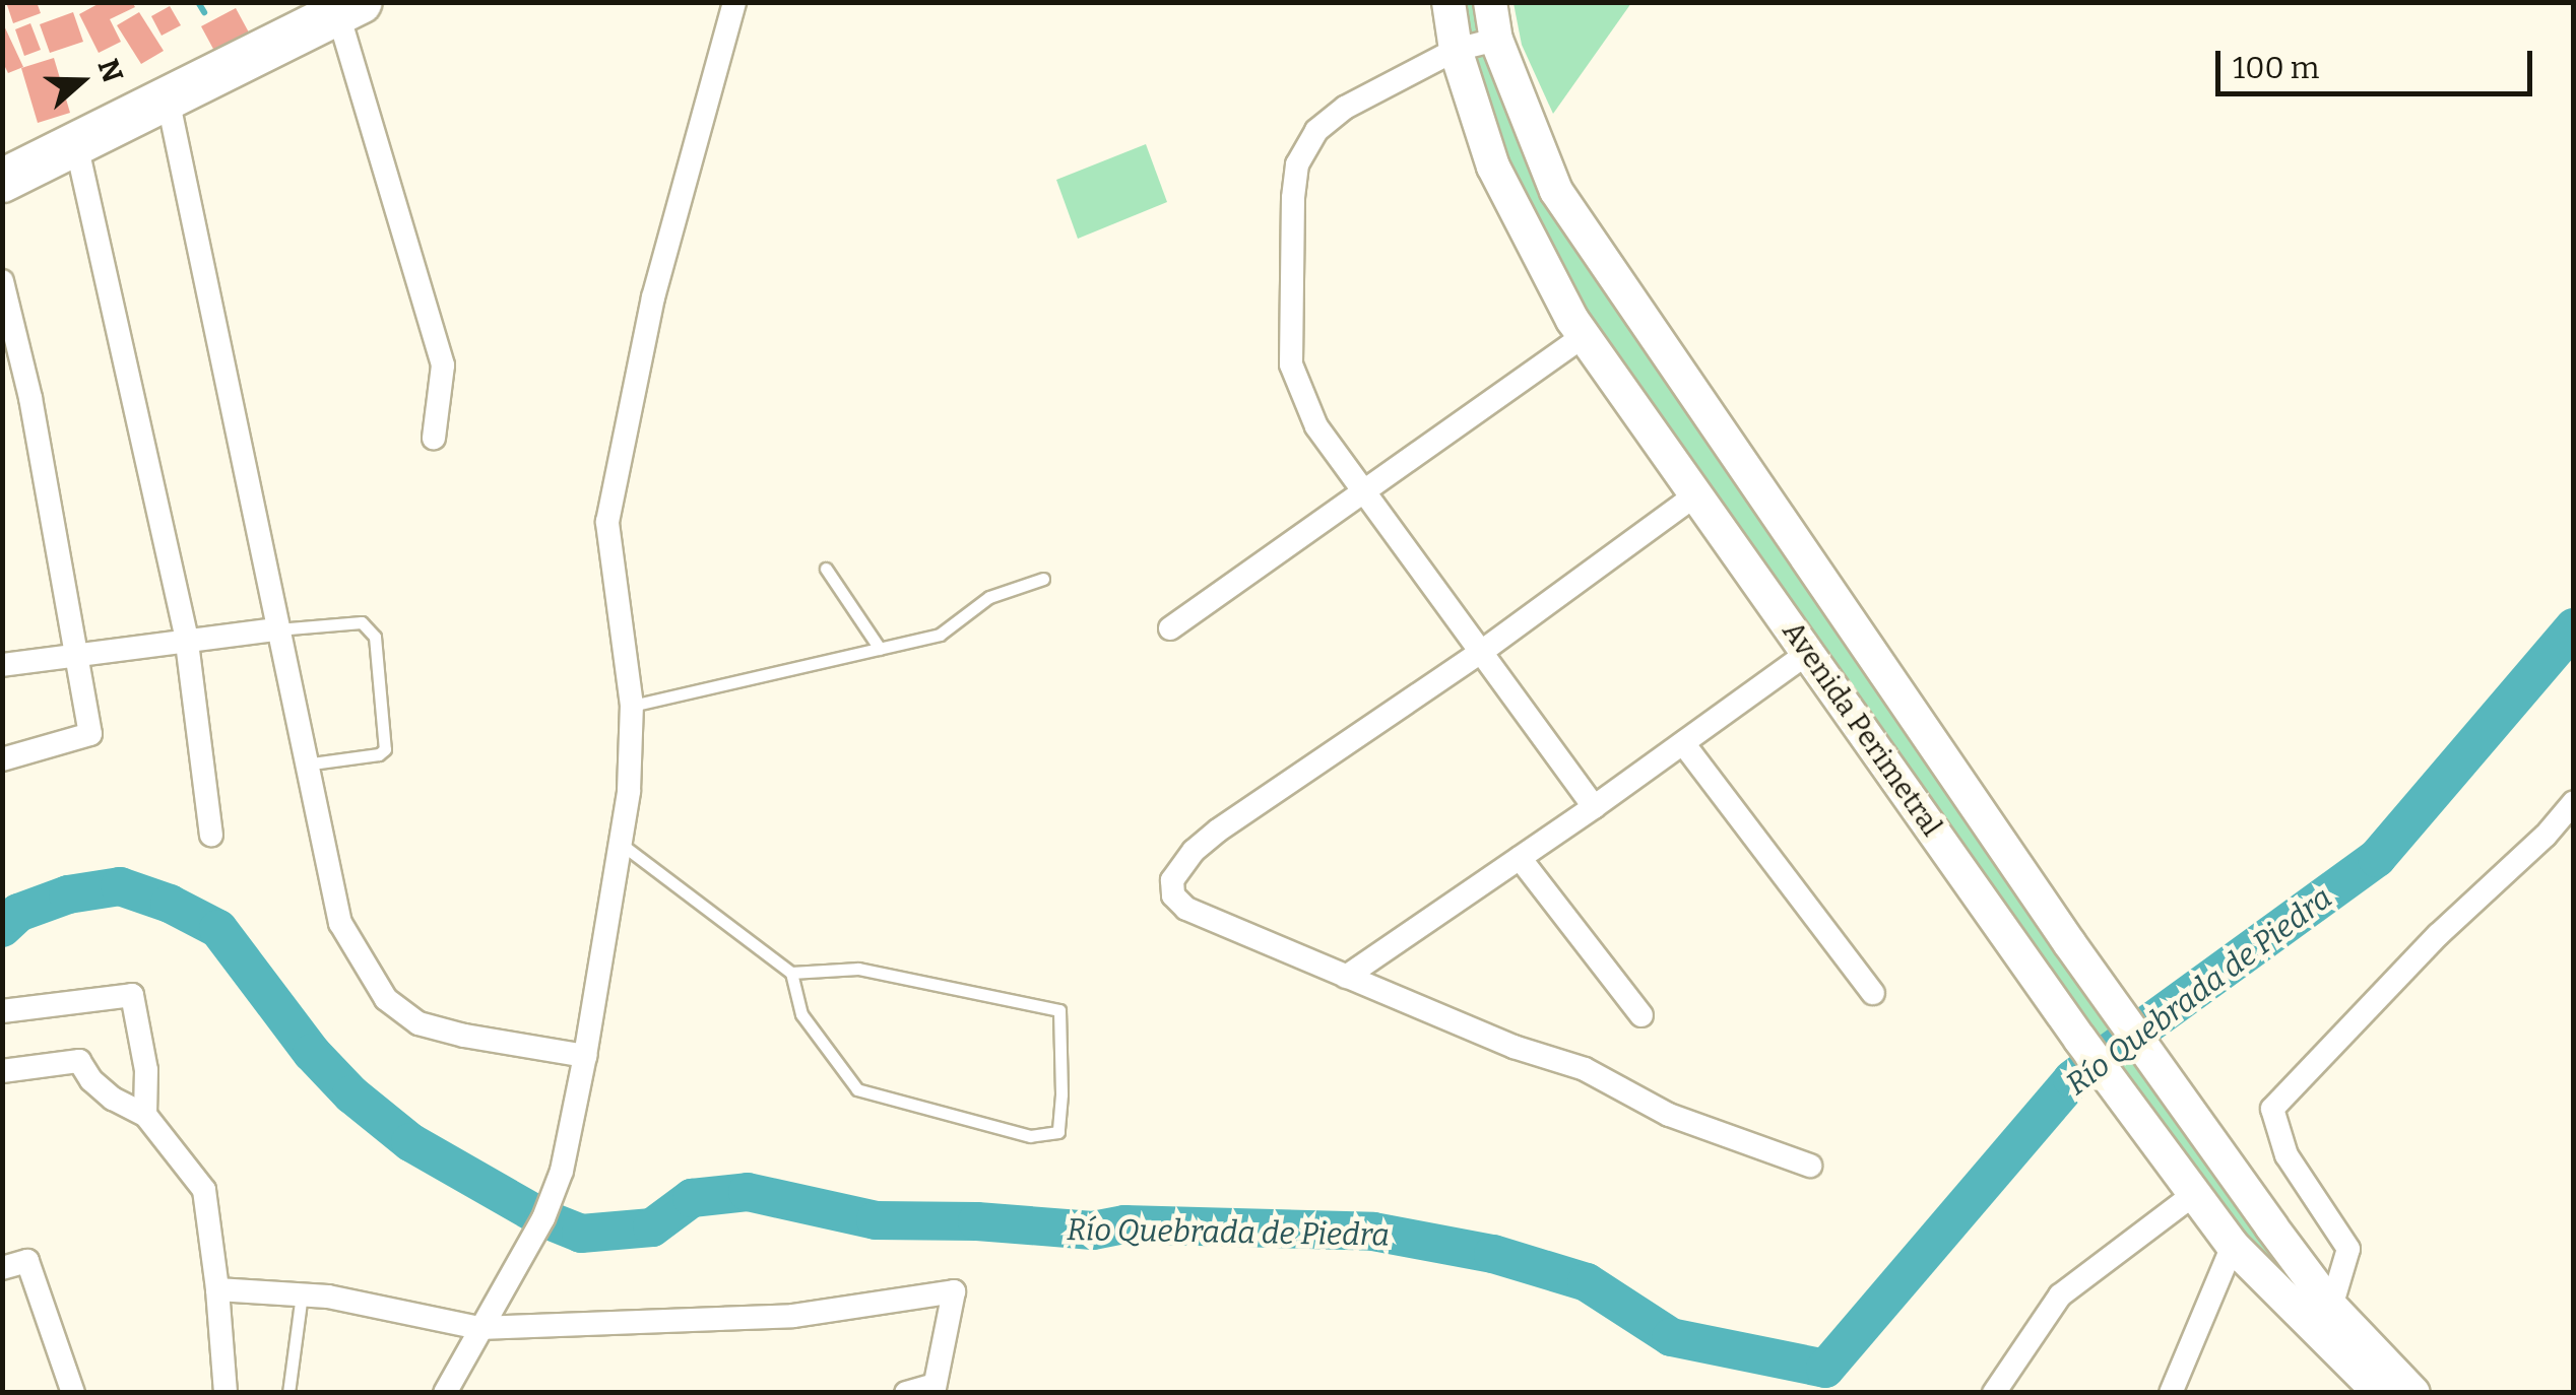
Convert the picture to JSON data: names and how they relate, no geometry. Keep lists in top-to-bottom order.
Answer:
{
  "streets": {
    "main road": ["Avenida Perimetral"]
  },
  "water": ["Río Quebrada de Piedra"],
  "scale_bar": "100 m",
  "north": "right"
}
